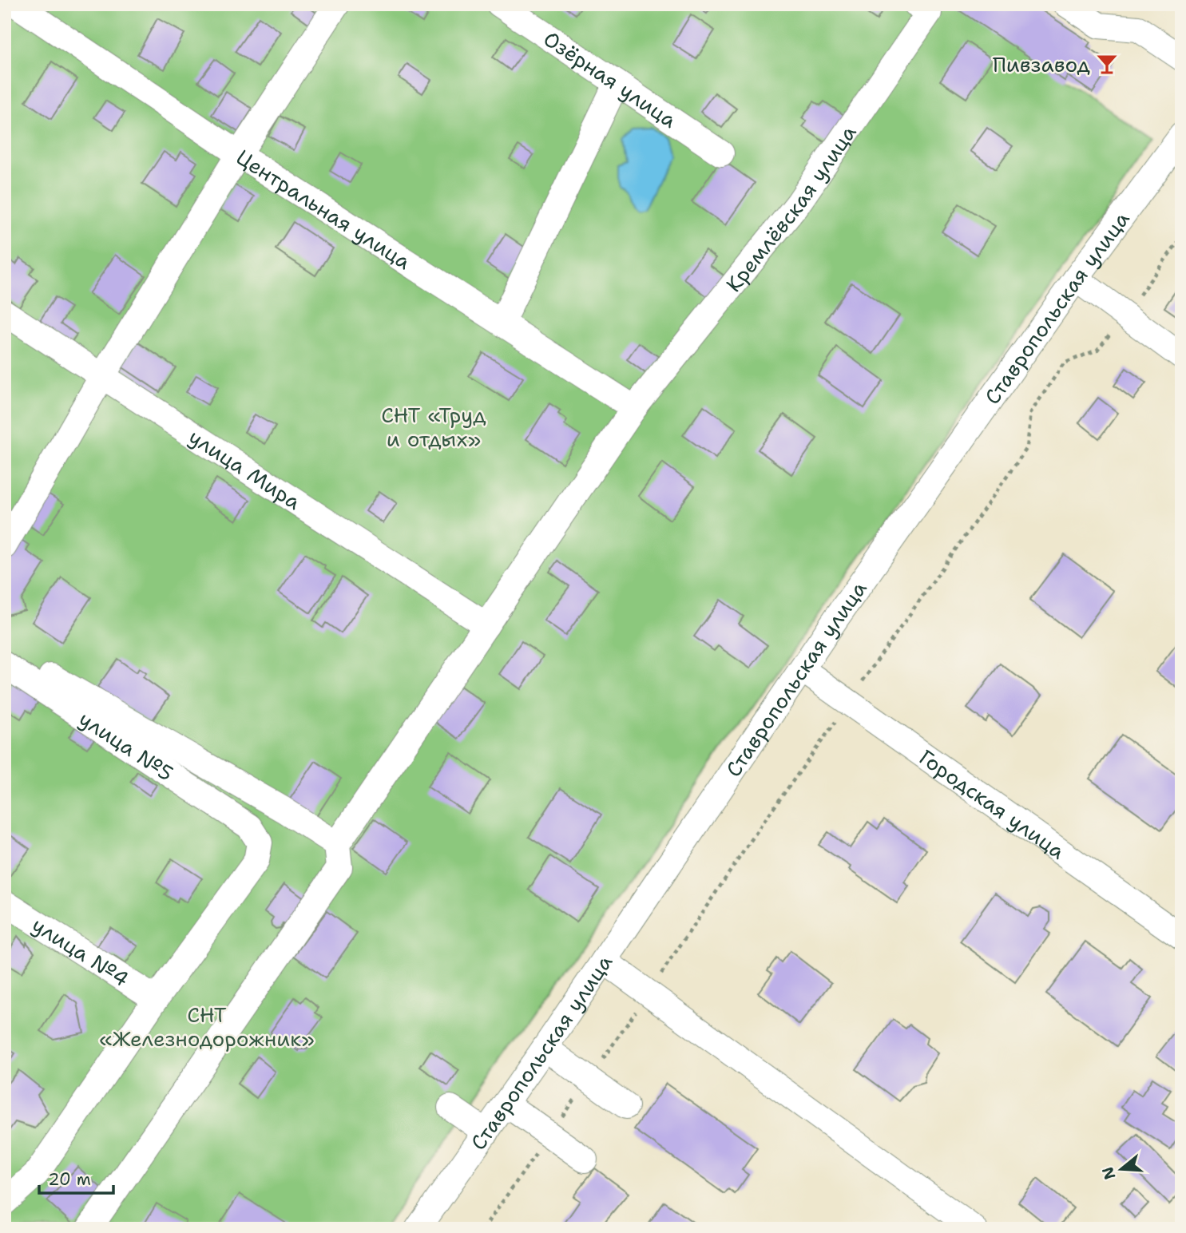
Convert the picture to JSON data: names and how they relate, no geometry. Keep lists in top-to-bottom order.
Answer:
{
  "streets": {
    "street": [
      "Озёрная улица",
      "Кремлёвская улица",
      "Центральная улица",
      "Ставропольская улица",
      "улица Мира",
      "улица №5",
      "Городская улица",
      "улица №4"
    ]
  },
  "crossings": [
    ["Кремлёвская улица", "Центральная улица"],
    ["Ставропольская улица", "Городская улица"],
    ["улица №5", "улица №4"]
  ],
  "parks": ["СНТ «Труд и отдых»", "СНТ «Железнодорожник»"],
  "places": {
    "bar": ["Пивзавод"]
  },
  "scale_bar": "20 m",
  "north": "left"
}
